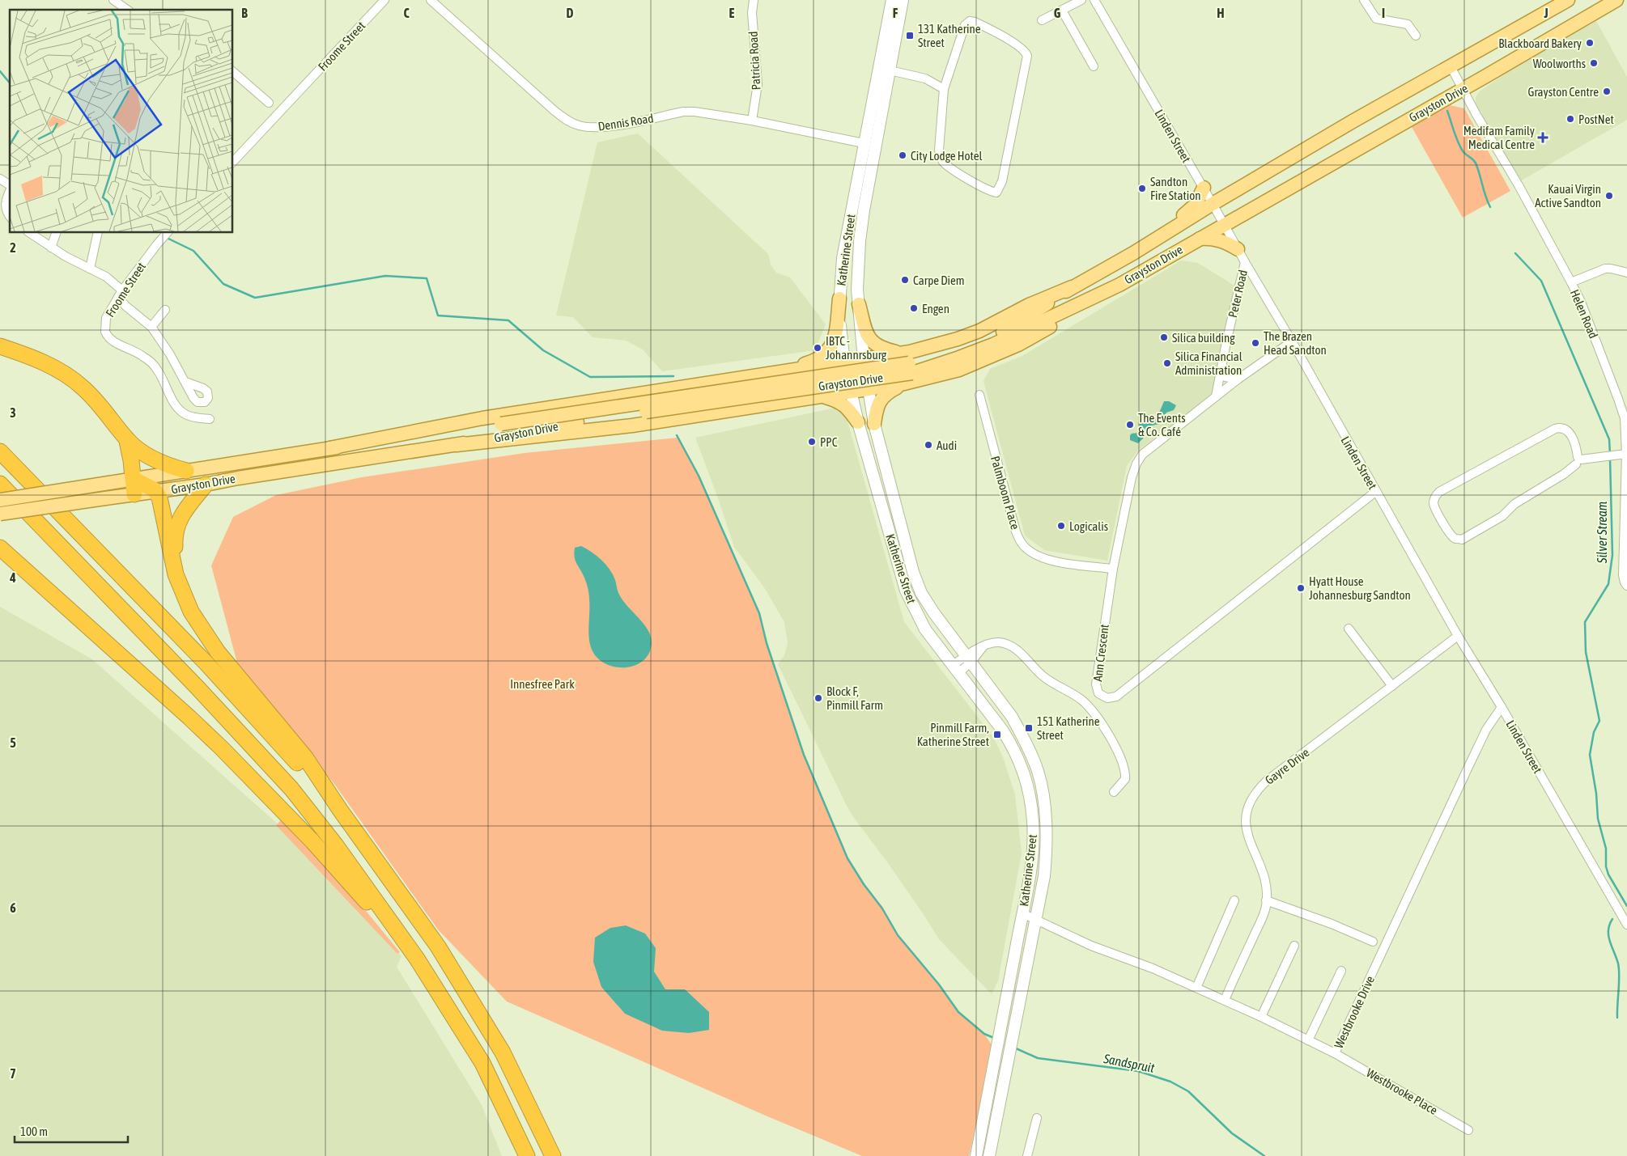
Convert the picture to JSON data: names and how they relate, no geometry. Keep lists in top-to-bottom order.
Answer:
{
  "streets": {
    "main road": ["Grayston Drive", "Katherine Street"],
    "street": [
      "Froome Street",
      "Patricia Road",
      "Dennis Road",
      "Linden Street",
      "Peter Road",
      "Helen Road",
      "Palmboom Place",
      "Ann Crescent",
      "Gayre Drive",
      "Westbrooke Drive",
      "Westbrooke Place"
    ]
  },
  "crossings": [
    ["Patricia Road", "Dennis Road"],
    ["Grayston Drive", "Linden Street"],
    ["Grayston Drive", "Helen Road"],
    ["Dennis Road", "Katherine Street"],
    ["Linden Street", "Peter Road"],
    ["Linden Street", "Ann Crescent"],
    ["Linden Street", "Gayre Drive"],
    ["Linden Street", "Westbrooke Drive"],
    ["Katherine Street", "Westbrooke Drive"],
    ["Peter Road", "Ann Crescent"],
    ["Palmboom Place", "Ann Crescent"],
    ["Gayre Drive", "Westbrooke Drive"],
    ["Westbrooke Drive", "Westbrooke Place"]
  ],
  "water": ["Silver Stream", "Sandspruit"],
  "parks": ["Innesfree Park"],
  "places": {
    "transit": ["131 Katherine Street", "151 Katherine Street", "Pinmill Farm, Katherine Street"],
    "other": [
      "Blackboard Bakery",
      "Woolworths",
      "Grayston Centre",
      "PostNet",
      "City Lodge Hotel",
      "Sandton Fire Station",
      "Kauai Virgin Active Sandton",
      "Carpe Diem",
      "Engen",
      "Silica building",
      "The Brazen Head Sandton",
      "IBTC - Johannrsburg",
      "Silica Financial Administration",
      "The Events & Co. Café",
      "PPC",
      "Audi",
      "Logicalis",
      "Hyatt House Johannesburg Sandton",
      "Block F, Pinmill Farm"
    ],
    "health": ["Medifam Family Medical Centre"]
  },
  "scale_bar": "100 m",
  "grid": {
    "columns": [
      "B",
      "C",
      "D",
      "E",
      "F",
      "G",
      "H",
      "I",
      "J"
    ],
    "rows": [
      "2",
      "3",
      "4",
      "5",
      "6",
      "7"
    ]
  }
}
